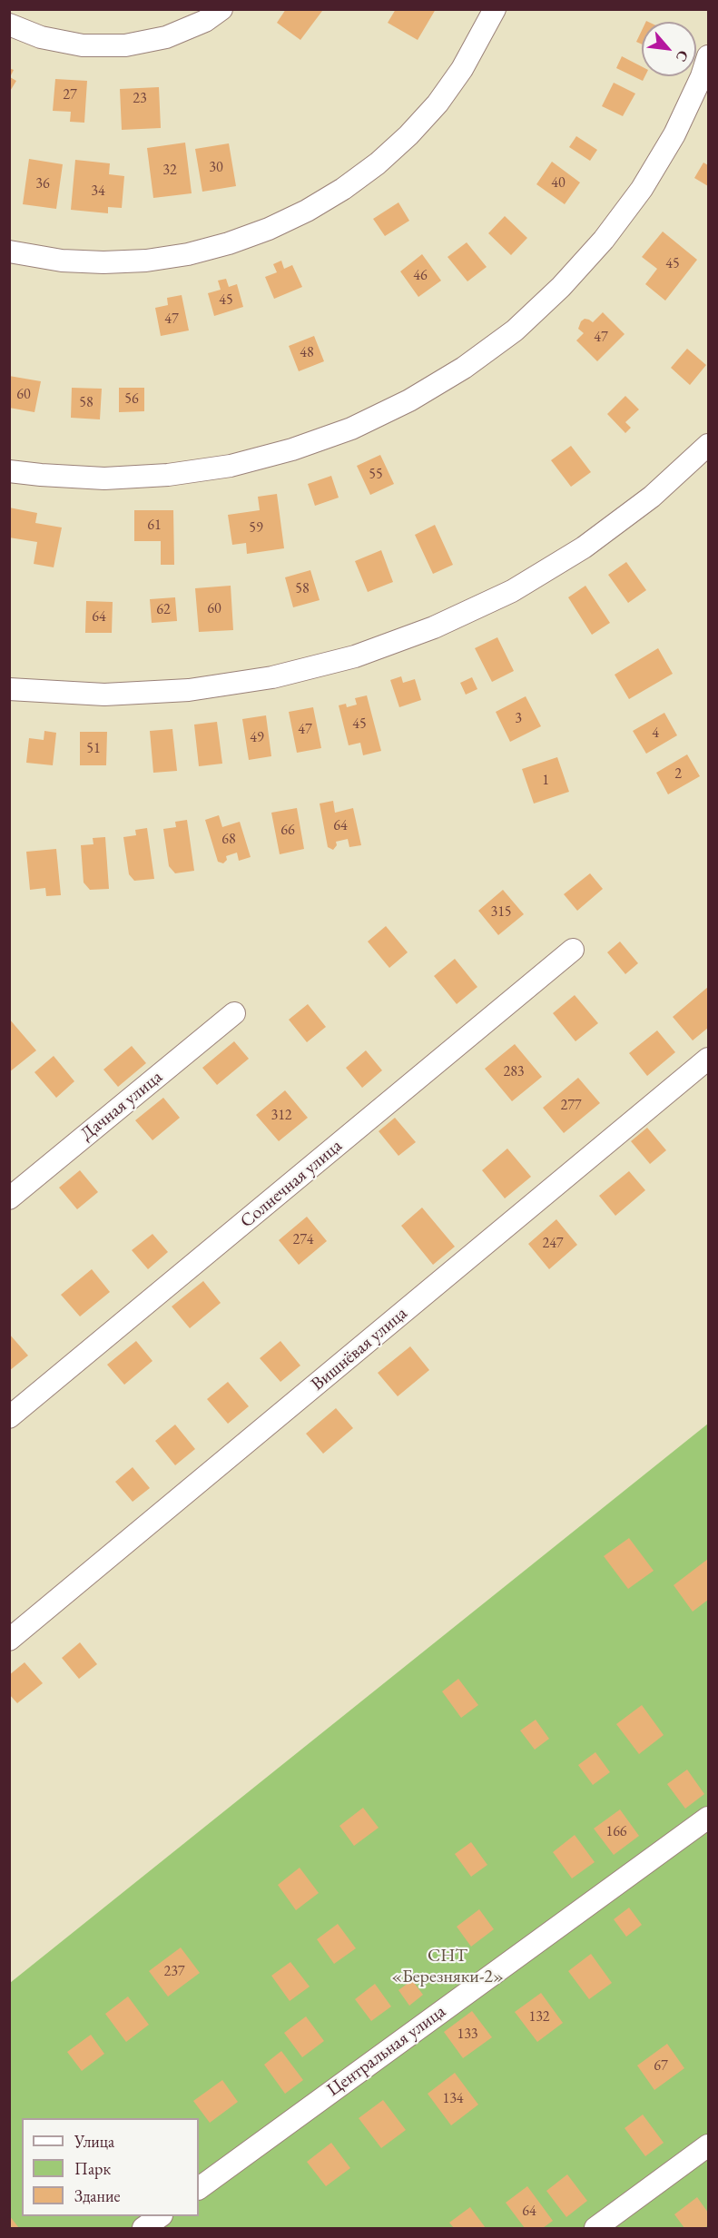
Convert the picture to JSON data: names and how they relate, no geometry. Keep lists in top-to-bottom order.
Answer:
{
  "streets": {
    "street": [
      "Дачная улица",
      "Солнечная улица",
      "Вишнёвая улица",
      "Центральная улица"
    ]
  },
  "parks": ["СНТ «Березняки-2»"],
  "house_numbers": [
    "27",
    "23",
    "30",
    "32",
    "40",
    "36",
    "34",
    "45",
    "46",
    "45",
    "47",
    "47",
    "48",
    "60",
    "56",
    "58",
    "55",
    "61",
    "59",
    "58",
    "60",
    "62",
    "64",
    "3",
    "45",
    "47",
    "4",
    "49",
    "51",
    "2",
    "1",
    "64",
    "66",
    "68",
    "315",
    "283",
    "277",
    "312",
    "274",
    "247",
    "166",
    "237",
    "132",
    "133",
    "67",
    "134",
    "64"
  ],
  "legend": ["Улица", "Парк", "Здание"],
  "north": "bottom right"
}
